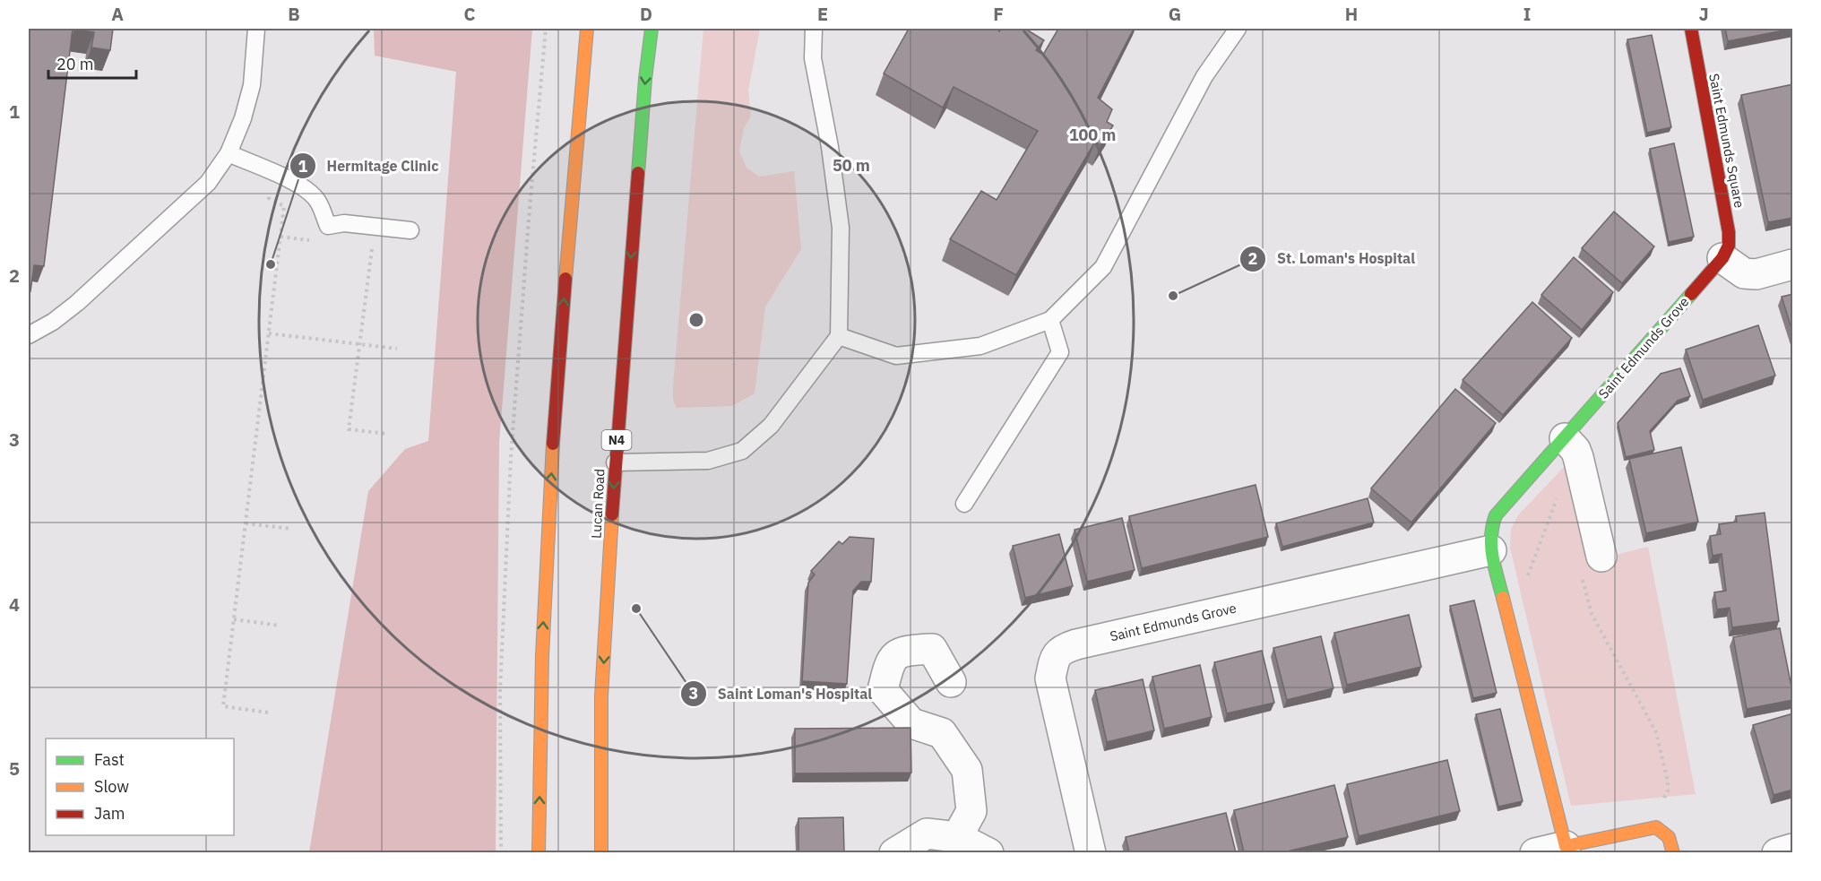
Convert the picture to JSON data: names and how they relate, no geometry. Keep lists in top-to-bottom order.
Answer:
{
  "streets": {
    "main road": [
      "Saint Edmunds Square",
      "Saint Edmunds Grove",
      "N4",
      "Lucan Road"
    ]
  },
  "crossings": [
    ["Saint Edmunds Square", "Saint Edmunds Grove"]
  ],
  "places": ["Hermitage Clinic", "St. Loman's Hospital", "Saint Loman's Hospital"],
  "legend": ["Fast", "Slow", "Jam"],
  "scale_bar": "20 m",
  "grid": {
    "columns": [
      "A",
      "B",
      "C",
      "D",
      "E",
      "F",
      "G",
      "H",
      "I",
      "J"
    ],
    "rows": [
      "1",
      "2",
      "3",
      "4",
      "5"
    ]
  },
  "rings": ["100 m", "50 m"]
}
